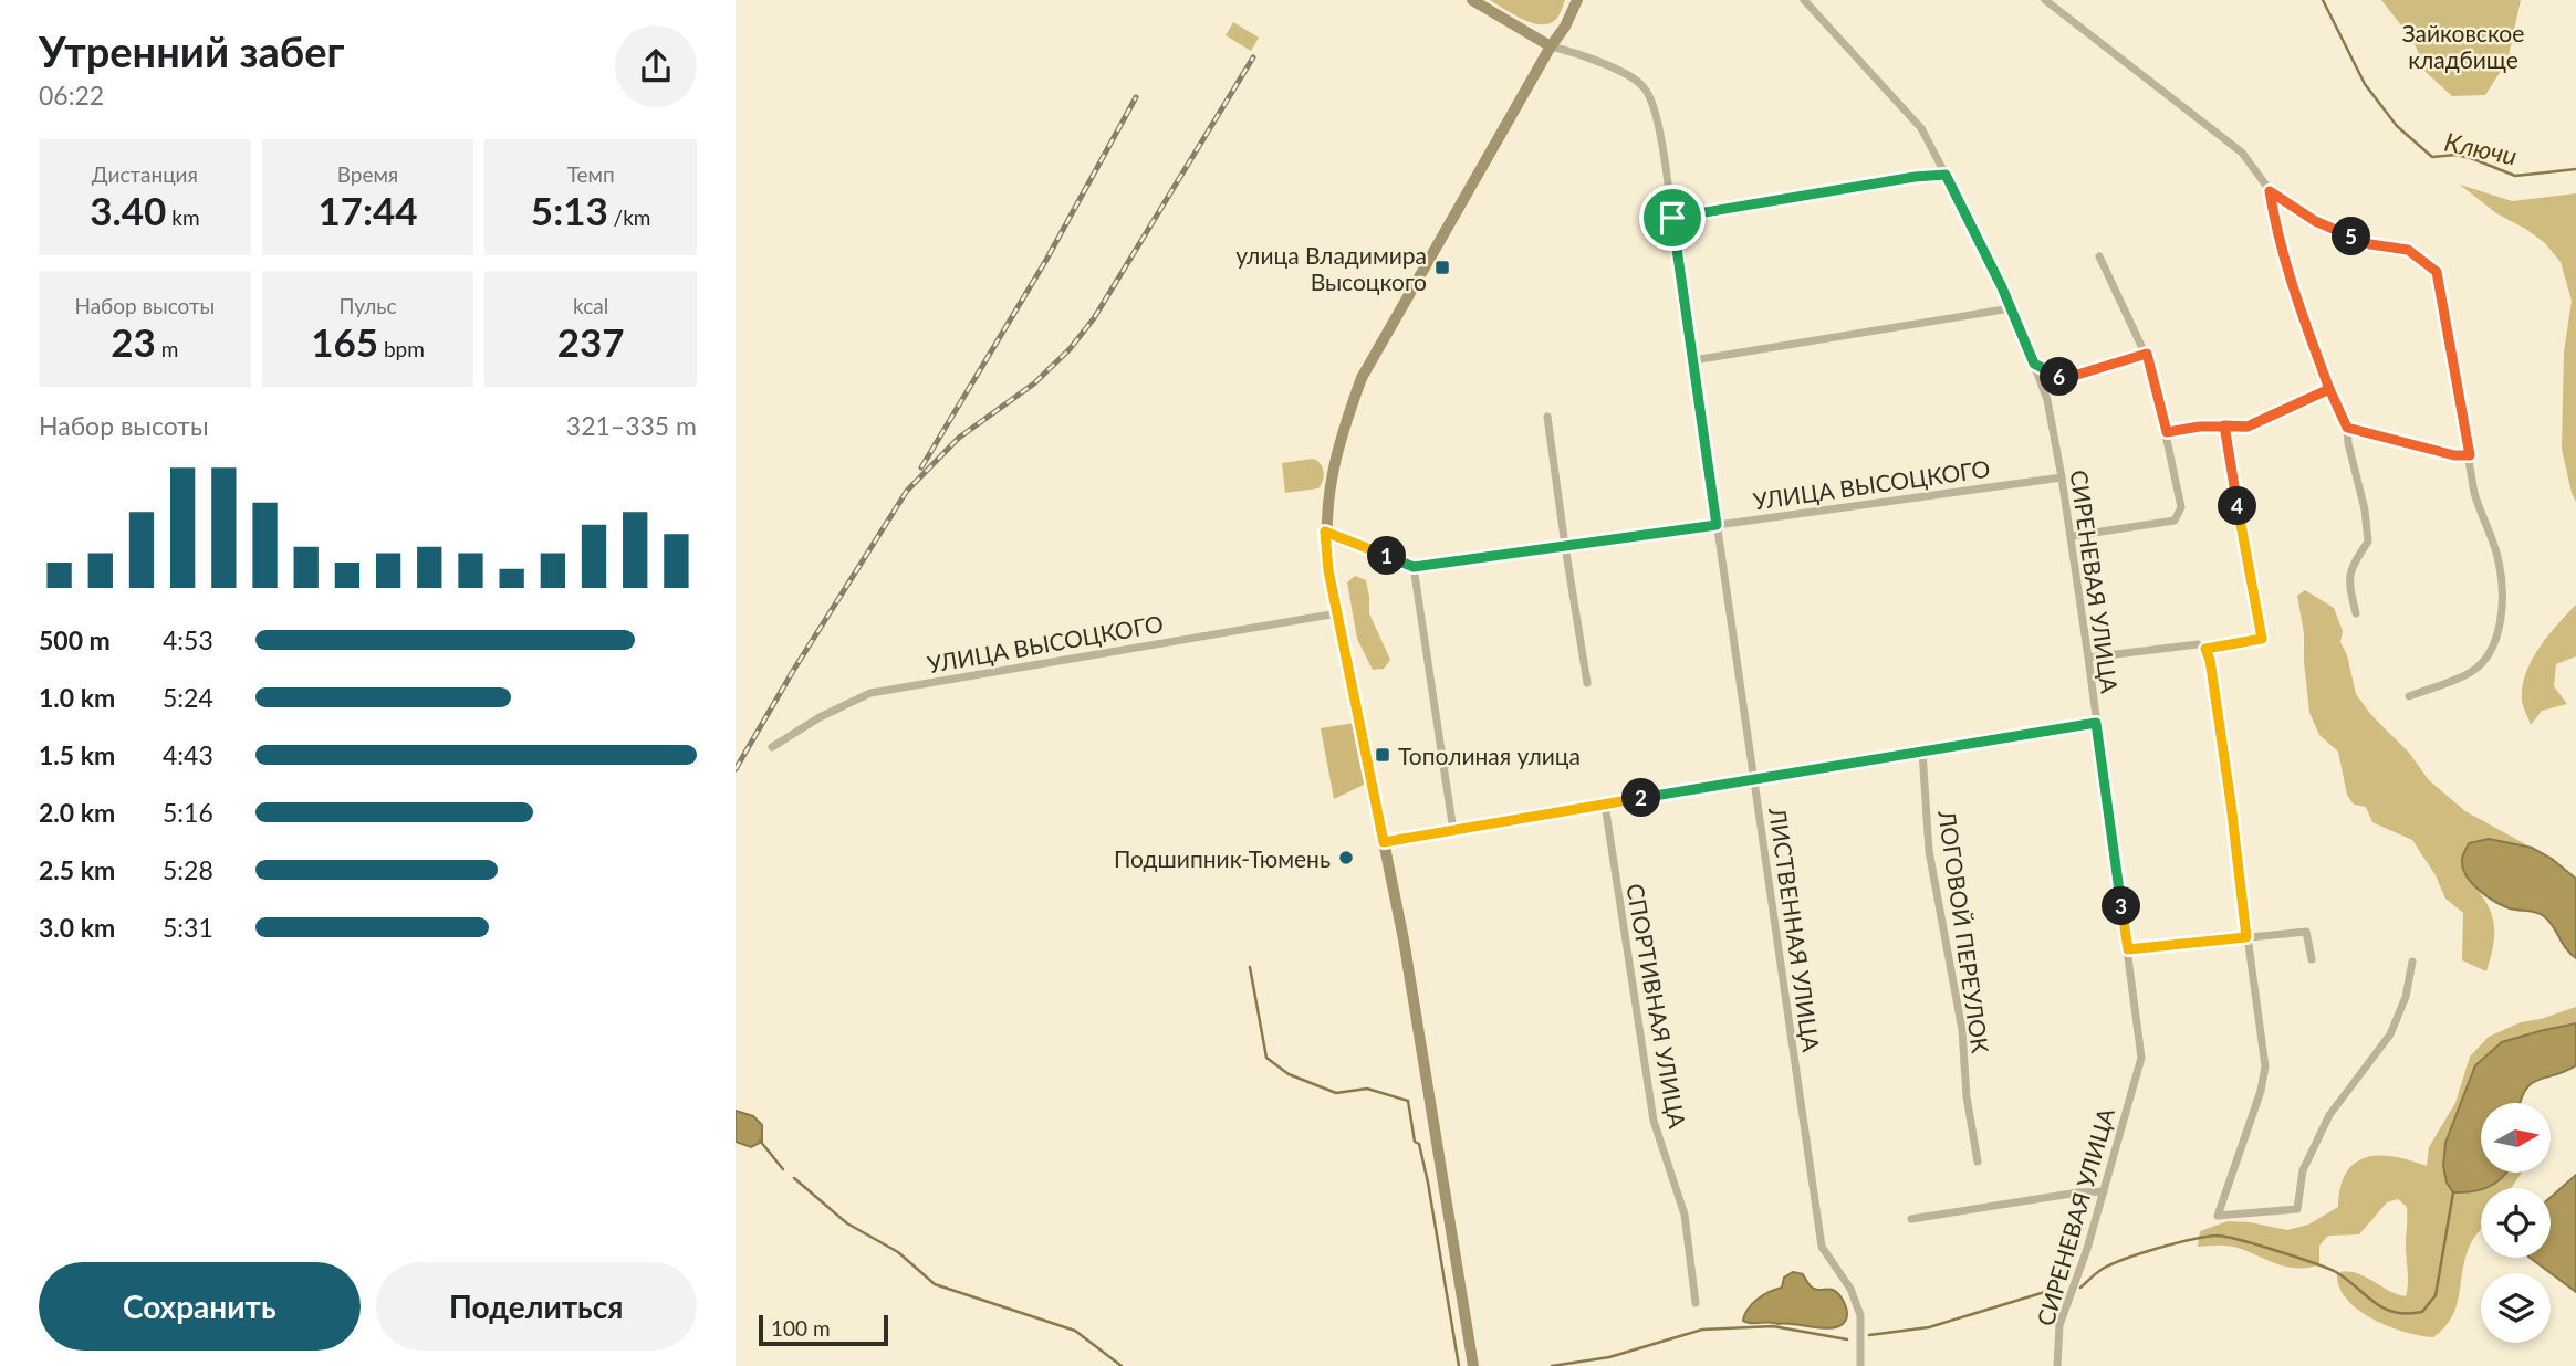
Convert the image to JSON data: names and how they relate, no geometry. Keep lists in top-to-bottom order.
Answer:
{
  "streets": {
    "street": [
      "УЛИЦА ВЫСОЦКОГО",
      "СИРЕНЕВАЯ УЛИЦА",
      "ЛИСТВЕННАЯ УЛИЦА",
      "ЛОГОВОЙ ПЕРЕУЛОК",
      "СПОРТИВНАЯ УЛИЦА"
    ]
  },
  "crossings": [
    ["УЛИЦА ВЫСОЦКОГО", "СИРЕНЕВАЯ УЛИЦА"],
    ["УЛИЦА ВЫСОЦКОГО", "ЛИСТВЕННАЯ УЛИЦА"]
  ],
  "water": ["Ключи"],
  "parks": ["Зайковское кладбище"],
  "places": {
    "transit": ["улица Владимира Высоцкого", "Тополиная улица"],
    "other": ["Подшипник-Тюмень"]
  },
  "scale_bar": "100 m",
  "north": "right",
  "page": {
    "heading": ["Утренний забег", "06:22"],
    "stats": [
      ["Дистанция", "3.40 km"],
      ["Время", "17:44"],
      ["Темп", "5:13 /km"],
      ["Набор высоты", "23 m"],
      ["Пульс", "165 bpm"],
      ["kcal", "237"]
    ],
    "pins": [
      "5",
      "6",
      "4",
      "1",
      "2",
      "3"
    ],
    "chart": ["Набор высоты", "321–335 m"],
    "list": [
      {
        "name": "500 m",
        "note": "4:53"
      },
      {
        "name": "1.0 km",
        "note": "5:24"
      },
      {
        "name": "1.5 km",
        "note": "4:43"
      },
      {
        "name": "2.0 km",
        "note": "5:16"
      },
      {
        "name": "2.5 km",
        "note": "5:28"
      },
      {
        "name": "3.0 km",
        "note": "5:31"
      }
    ],
    "buttons": ["Сохранить", "Поделиться"],
    "scale": "100 m"
  }
}
